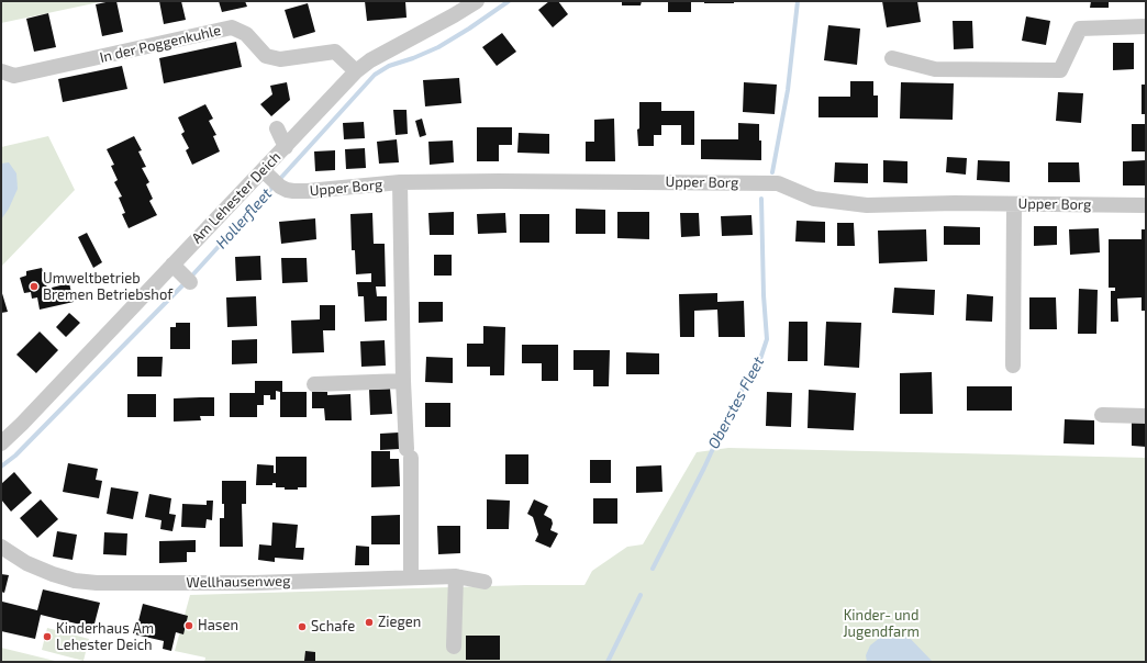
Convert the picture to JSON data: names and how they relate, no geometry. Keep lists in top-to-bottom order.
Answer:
{
  "streets": {
    "street": [
      "In der Poggenkuhle",
      "Upper Borg",
      "Am Lehester Deich",
      "Wellhausenweg"
    ]
  },
  "crossings": [
    ["In der Poggenkuhle", "Am Lehester Deich"],
    ["Upper Borg", "Am Lehester Deich"]
  ],
  "water": ["Hollerfleet", "Oberstes Fleet"],
  "parks": ["Kinder- und Jugendfarm"],
  "places": [
    "Umweltbetrieb Bremen Betriebshof",
    "Ziegen",
    "Hasen",
    "Schafe",
    "Kinderhaus Am Lehester Deich"
  ]
}
